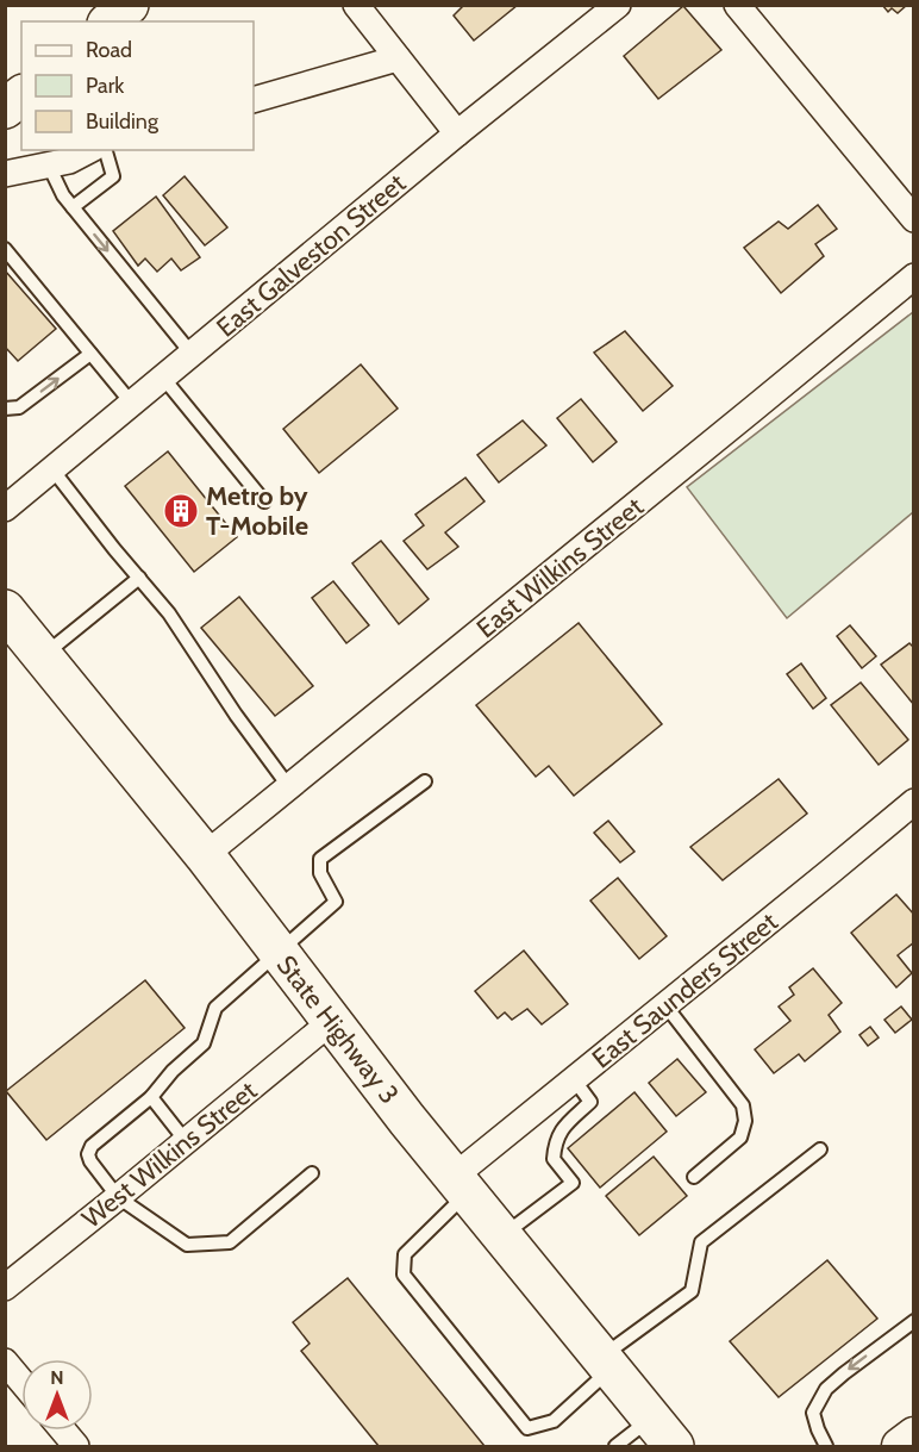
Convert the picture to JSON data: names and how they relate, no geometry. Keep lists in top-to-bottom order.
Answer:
{
  "streets": {
    "main road": ["State Highway 3"],
    "street": [
      "East Galveston Street",
      "East Wilkins Street",
      "East Saunders Street",
      "West Wilkins Street"
    ]
  },
  "crossings": [
    ["East Wilkins Street", "State Highway 3"],
    ["East Saunders Street", "State Highway 3"],
    ["State Highway 3", "West Wilkins Street"]
  ],
  "places": {
    "building": ["Metro by T-Mobile"]
  },
  "legend": ["Road", "Park", "Building"],
  "north": "top"
}
